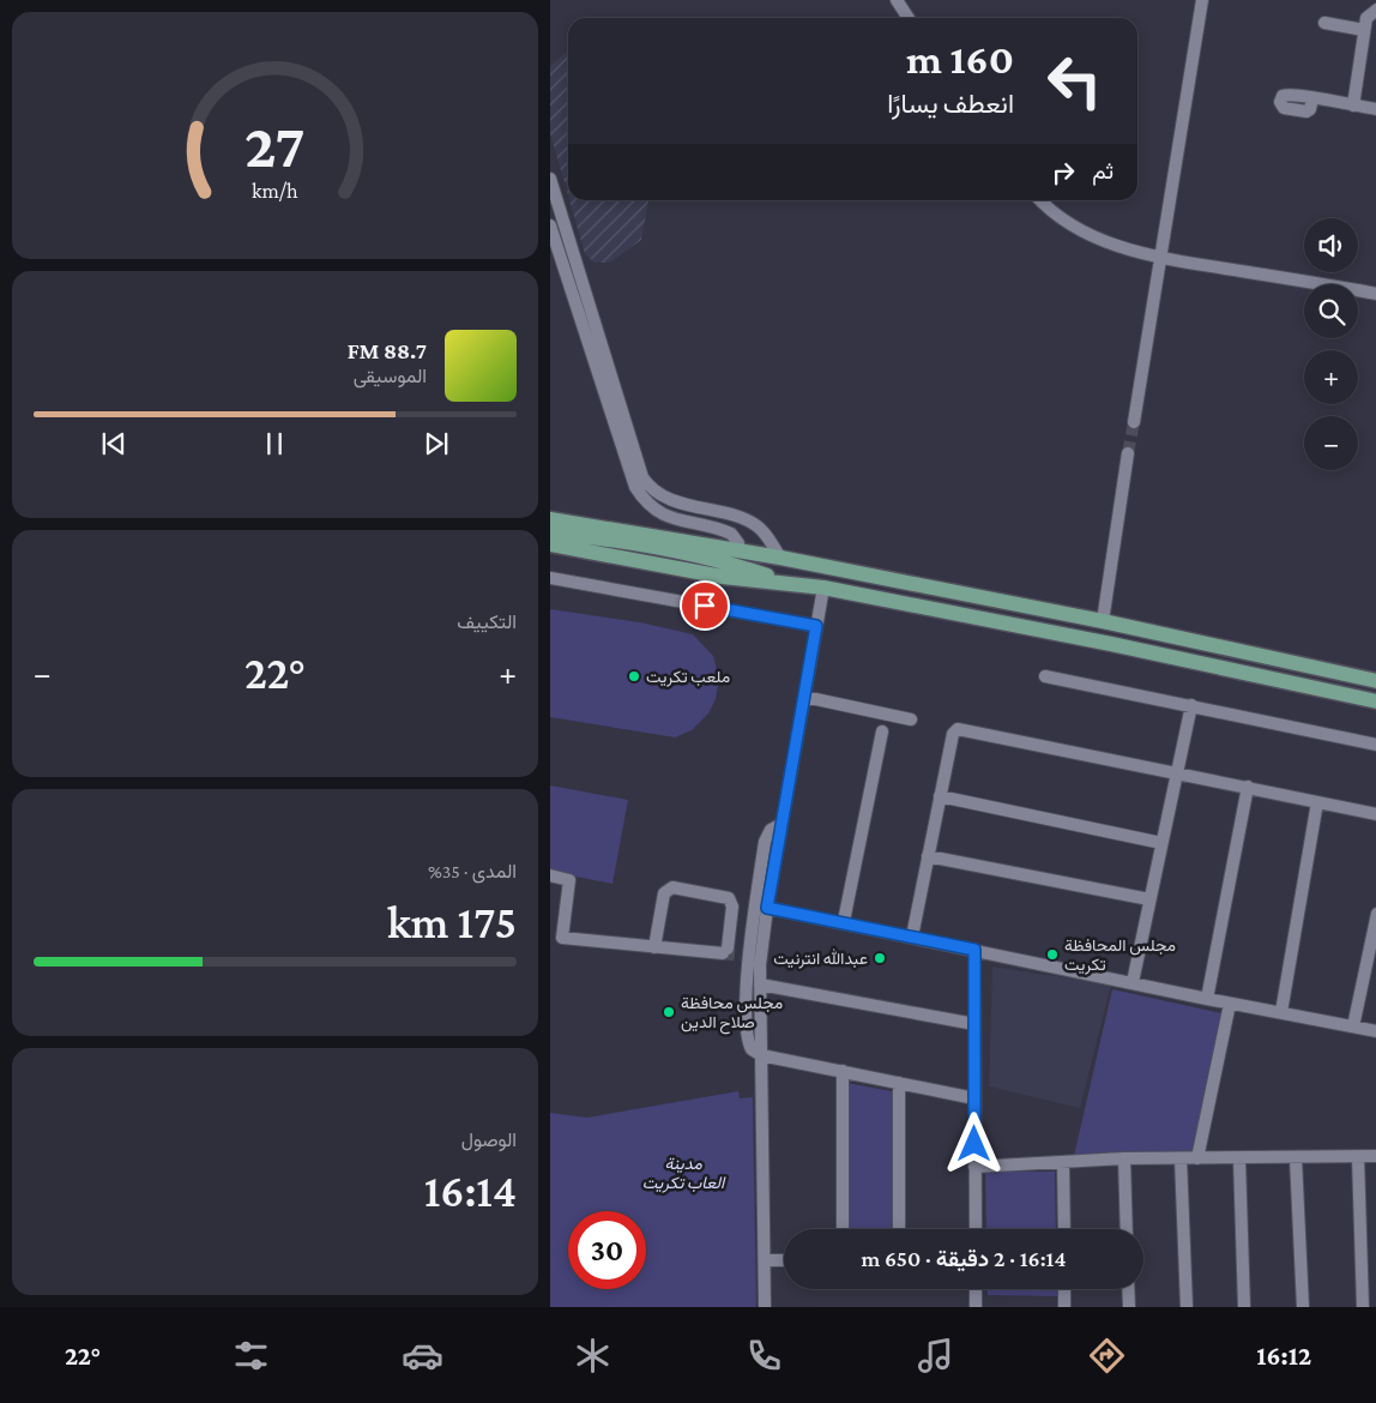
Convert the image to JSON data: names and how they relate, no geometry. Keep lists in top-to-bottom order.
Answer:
{
  "parks": ["مدينة العاب تكريت"],
  "places": [
    "ملعب تكريت",
    "مجلس المحافظة تكريت",
    "عبدالله انترنيت",
    "مجلس محافظة صلاح الدين"
  ],
  "page": {
    "turn": ["160 m", "انعطف يسارًا"],
    "then": "ثم",
    "map_buttons": ["+", "−"],
    "song": ["88.7 FM", "الموسيقى"],
    "tile": [
      "التكييف",
      ["المدى · 35%", "175 km"],
      ["الوصول", "16:14"]
    ],
    "heat": ["−", "22°", "+"],
    "limit": "30",
    "trip": "16:14 · 2 دقيقة · 650 m",
    "tabs": ["16:12", "22°"],
    "gauge": ["27", "km/h"]
  }
}
